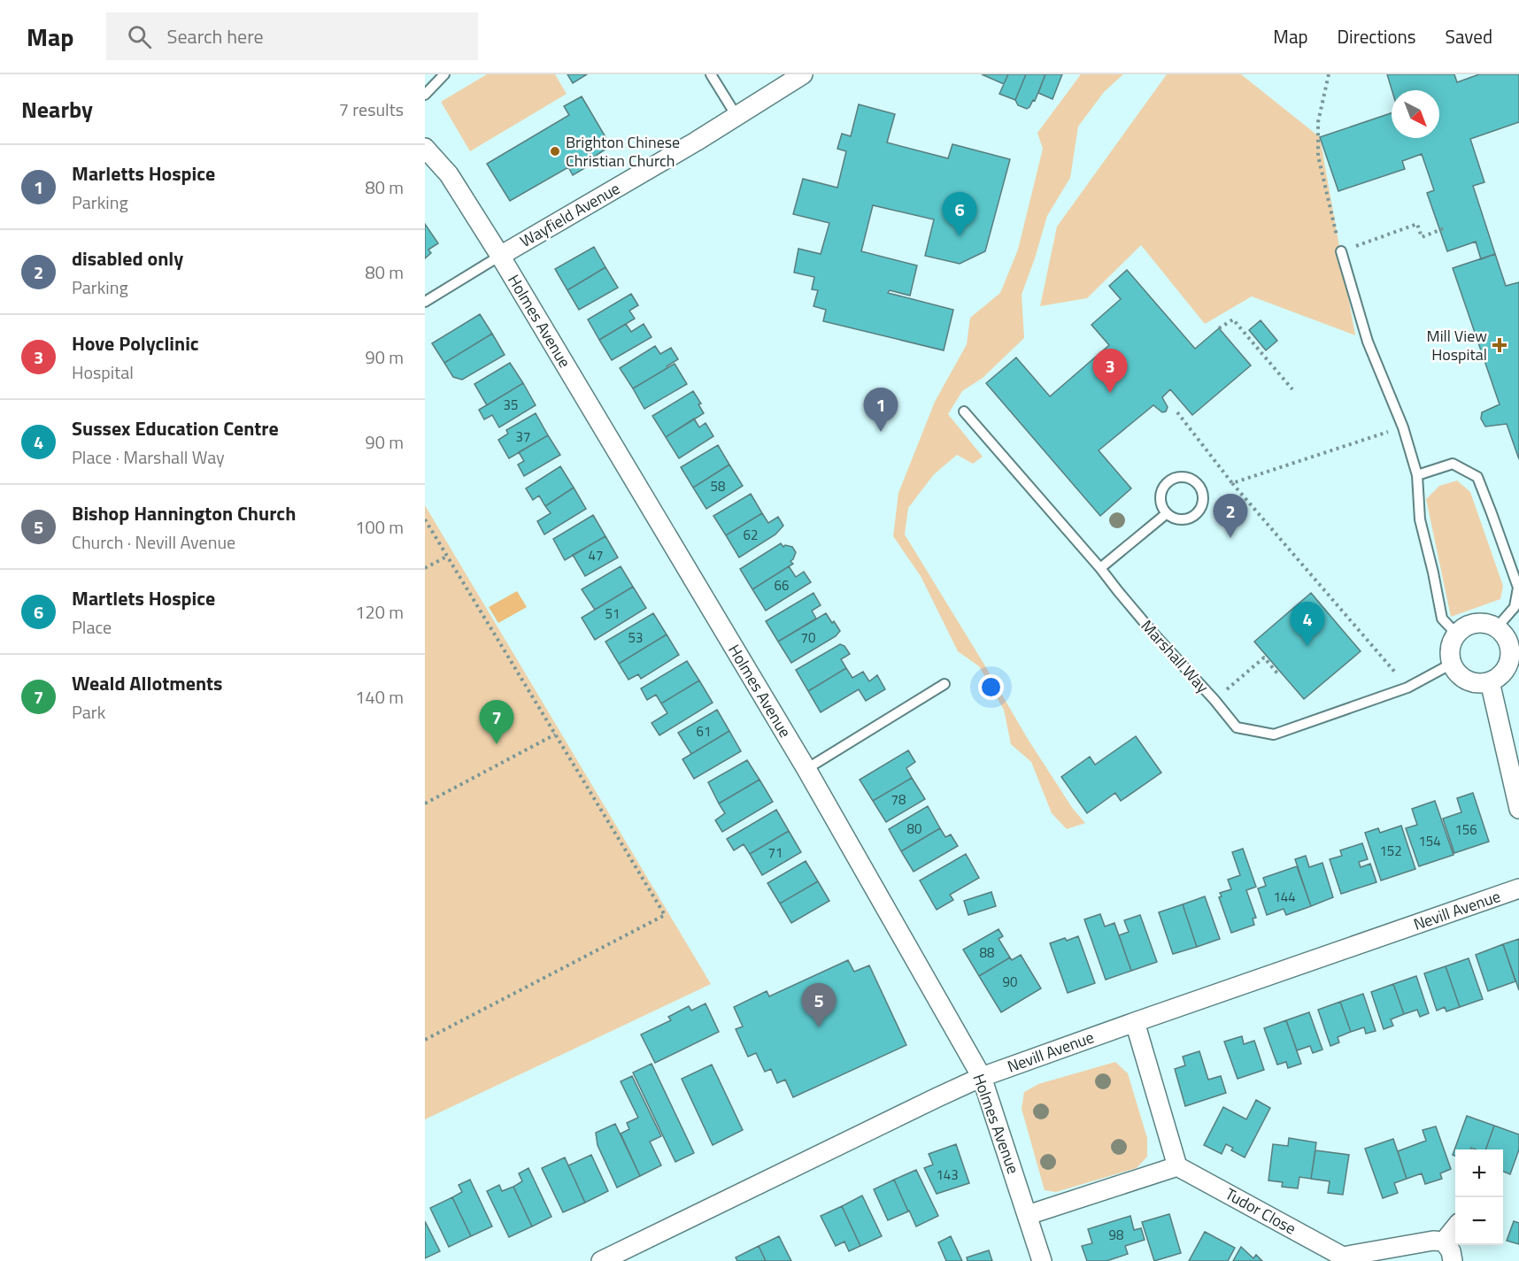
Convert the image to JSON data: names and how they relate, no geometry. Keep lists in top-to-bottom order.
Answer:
{
  "streets": {
    "street": [
      "Wayfield Avenue",
      "Holmes Avenue",
      "Nevill Avenue",
      "Tudor Close"
    ],
    "lane": ["Marshall Way"]
  },
  "crossings": [
    ["Wayfield Avenue", "Holmes Avenue"],
    ["Holmes Avenue", "Nevill Avenue"]
  ],
  "places": {
    "other": ["Brighton Chinese Christian Church"],
    "health": ["Mill View Hospital"]
  },
  "house_numbers": [
    "35",
    "37",
    "58",
    "62",
    "47",
    "66",
    "51",
    "53",
    "70",
    "61",
    "78",
    "80",
    "156",
    "154",
    "152",
    "71",
    "144",
    "88",
    "90",
    "143",
    "98"
  ],
  "north": "bottom right",
  "page": {
    "header": "Map",
    "search": "Search here",
    "nav": ["Map", "Directions", "Saved"],
    "heading": ["Nearby", "7 results"],
    "list": [
      {
        "mark": "1",
        "name": "Marletts Hospice",
        "note": "Parking",
        "value": "80 m"
      },
      {
        "mark": "2",
        "name": "disabled only",
        "note": "Parking",
        "value": "80 m"
      },
      {
        "mark": "3",
        "name": "Hove Polyclinic",
        "note": "Hospital",
        "value": "90 m"
      },
      {
        "mark": "4",
        "name": "Sussex Education Centre",
        "note": "Place · Marshall Way",
        "value": "90 m"
      },
      {
        "mark": "5",
        "name": "Bishop Hannington Church",
        "note": "Church · Nevill Avenue",
        "value": "100 m"
      },
      {
        "mark": "6",
        "name": "Martlets Hospice",
        "note": "Place",
        "value": "120 m"
      },
      {
        "mark": "7",
        "name": "Weald Allotments",
        "note": "Park",
        "value": "140 m"
      }
    ],
    "pins": [
      "6",
      "3",
      "1",
      "2",
      "4",
      "7",
      "5"
    ],
    "map_buttons": ["+", "−"]
  }
}
